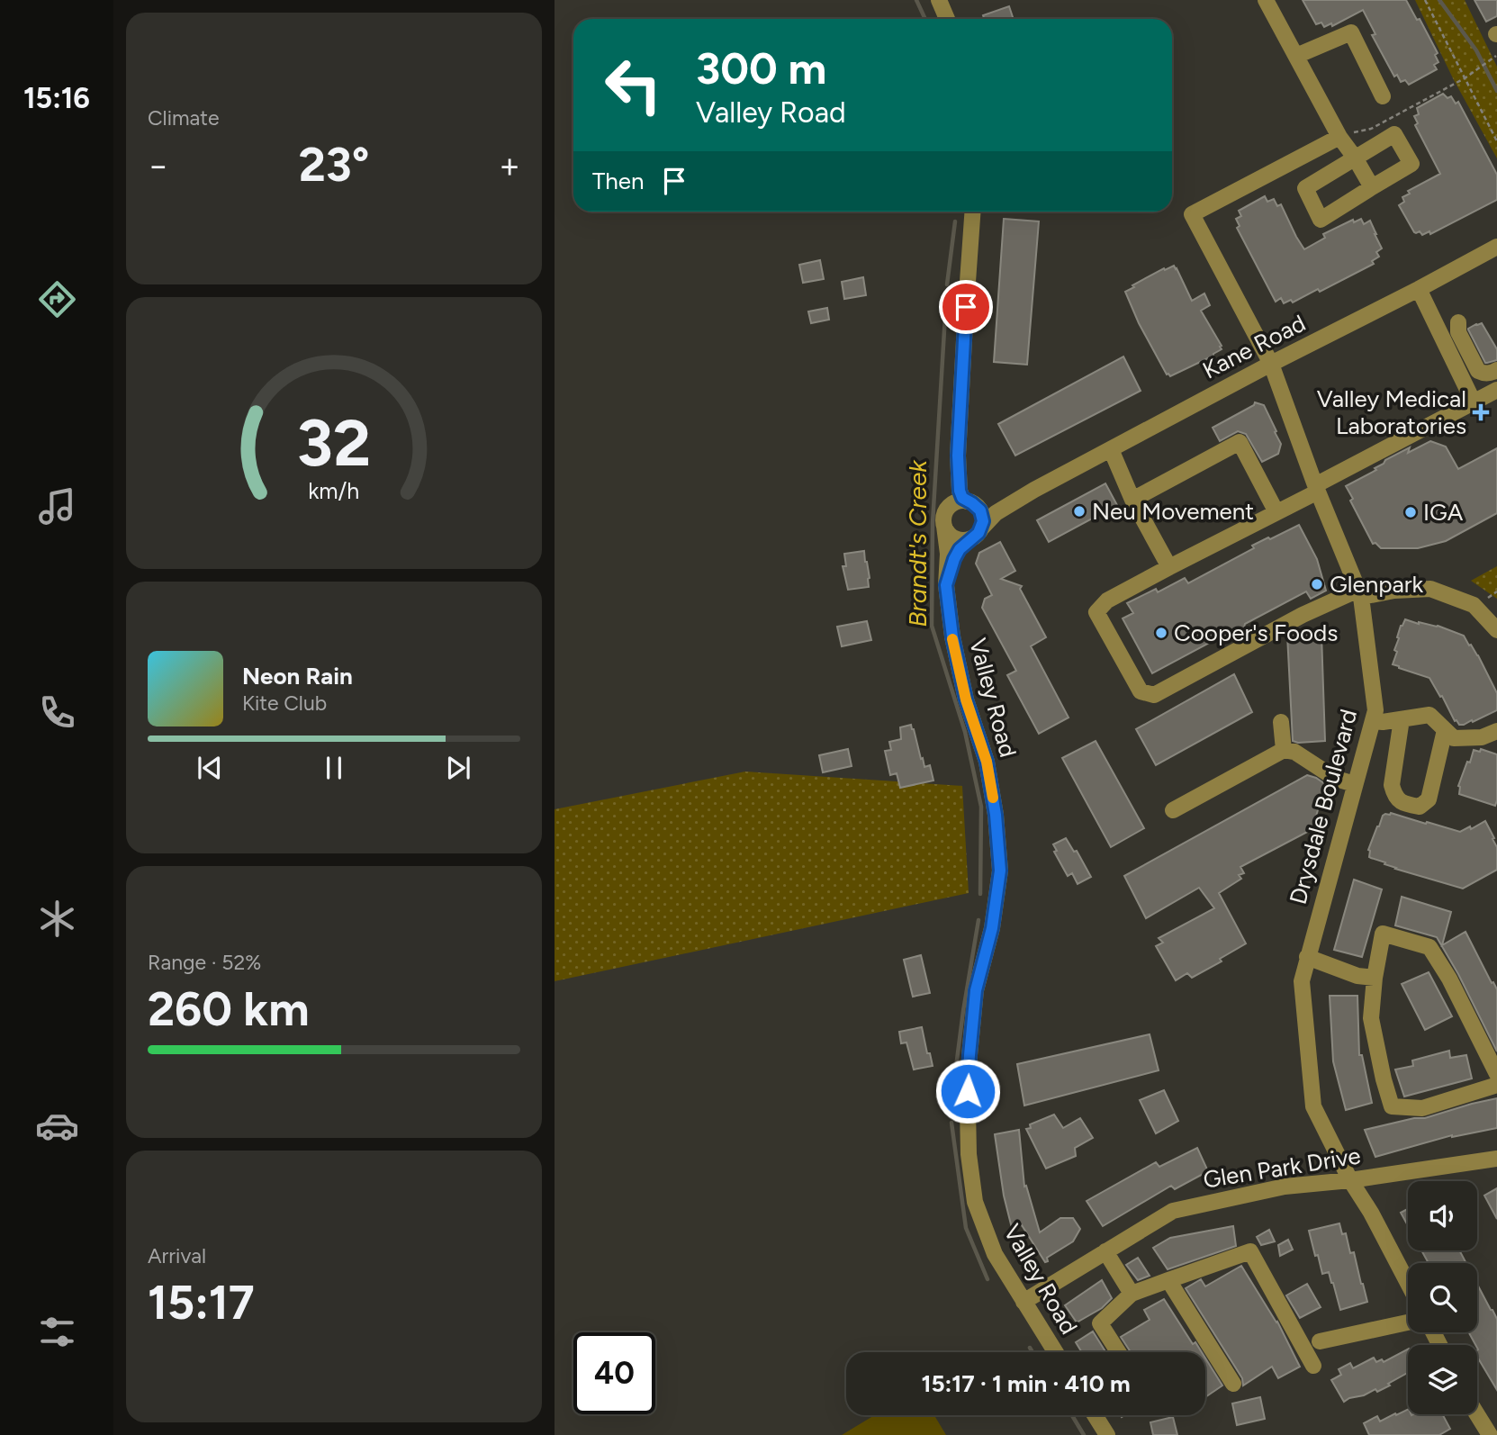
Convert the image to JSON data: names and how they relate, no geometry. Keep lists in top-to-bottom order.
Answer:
{
  "streets": {
    "street": [
      "Kane Road",
      "Valley Road",
      "Drysdale Boulevard",
      "Glen Park Drive"
    ]
  },
  "crossings": [
    ["Kane Road", "Valley Road"],
    ["Kane Road", "Drysdale Boulevard"],
    ["Valley Road", "Glen Park Drive"],
    ["Drysdale Boulevard", "Glen Park Drive"]
  ],
  "water": ["Brandt's Creek"],
  "places": {
    "health": ["Valley Medical Laboratories"],
    "other": [
      "Neu Movement",
      "IGA",
      "Glenpark",
      "Cooper's Foods"
    ]
  },
  "page": {
    "tabs": "15:16",
    "tile": [
      "Climate",
      ["Range · 52%", "260 km"],
      ["Arrival", "15:17"]
    ],
    "turn": ["300 m", "Valley Road"],
    "heat": ["−", "23°", "+"],
    "then": "Then",
    "song": ["Neon Rain", "Kite Club"],
    "limit": "40",
    "trip": "15:17 · 1 min · 410 m",
    "gauge": ["32", "km/h"]
  }
}
